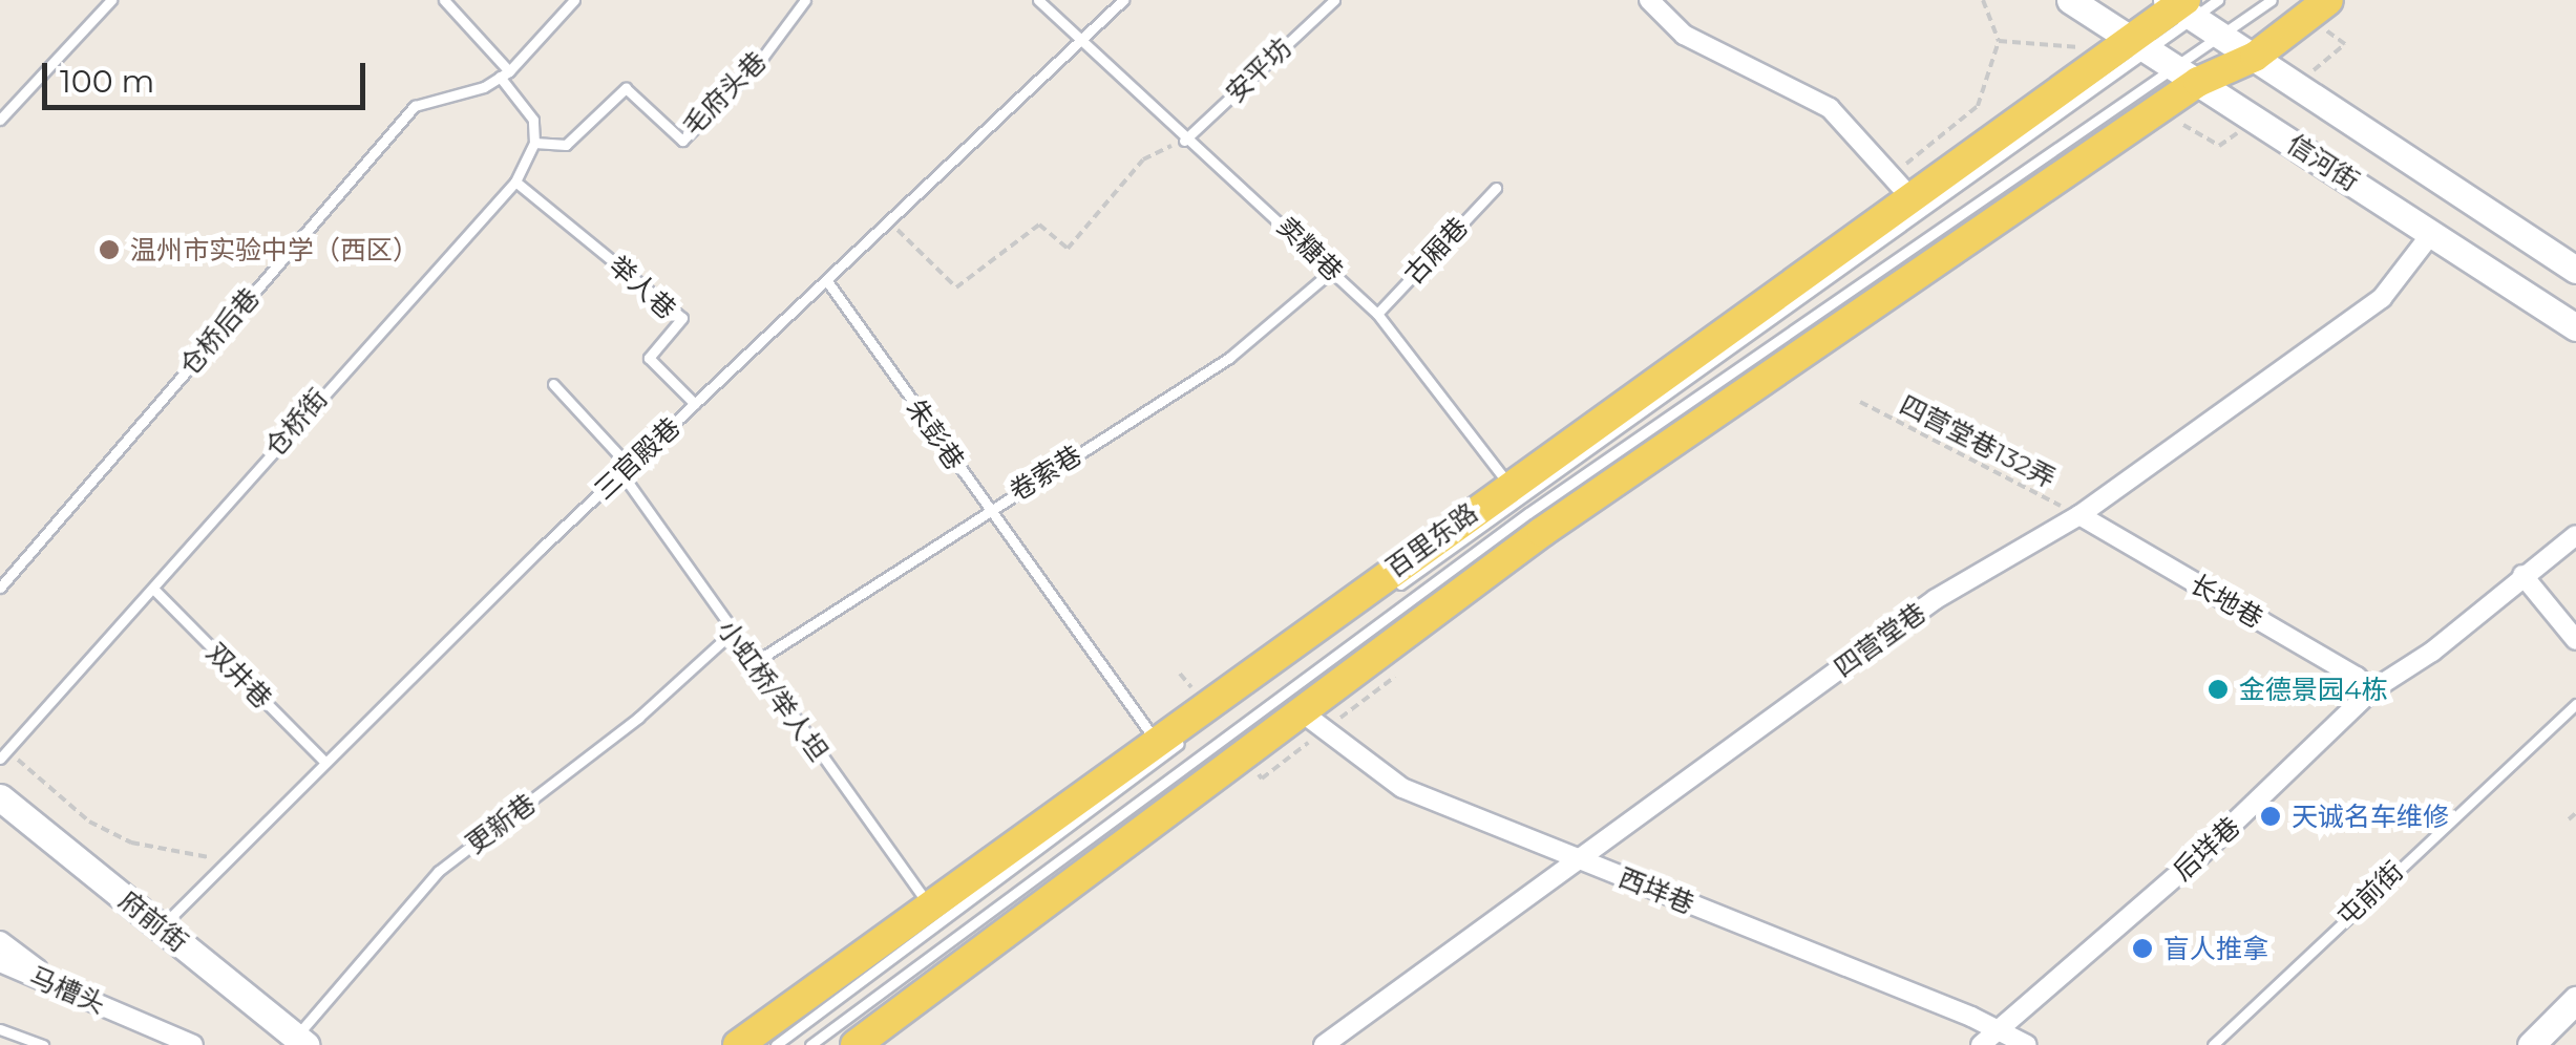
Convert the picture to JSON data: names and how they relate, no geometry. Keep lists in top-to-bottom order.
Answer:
{
  "streets": {
    "main road": ["信河街", "百里东路", "府前街"],
    "street": [
      "长地巷",
      "四营堂巷",
      "后垟巷",
      "西垟巷",
      "马槽头"
    ],
    "lane": [
      "安平坊",
      "毛府头巷",
      "卖糖巷",
      "古厢巷",
      "举人巷",
      "仓桥后巷",
      "仓桥街",
      "朱彭巷",
      "三官殿巷",
      "卷索巷",
      "双井巷",
      "小虹桥/举人坦",
      "更新巷",
      "屯前街"
    ],
    "path": ["四营堂巷132弄"]
  },
  "crossings": [
    ["安平坊", "卖糖巷"],
    ["毛府头巷", "仓桥街"],
    ["信河街", "百里东路"],
    ["信河街", "四营堂巷"],
    ["卖糖巷", "古厢巷"],
    ["卖糖巷", "三官殿巷"],
    ["卖糖巷", "卷索巷"],
    ["卖糖巷", "百里东路"],
    ["举人巷", "仓桥街"],
    ["举人巷", "三官殿巷"],
    ["仓桥街", "双井巷"],
    ["朱彭巷", "三官殿巷"],
    ["朱彭巷", "卷索巷"],
    ["朱彭巷", "百里东路"],
    ["四营堂巷132弄", "长地巷"],
    ["四营堂巷132弄", "四营堂巷"],
    ["三官殿巷", "双井巷"],
    ["三官殿巷", "小虹桥/举人坦"],
    ["三官殿巷", "府前街"],
    ["卷索巷", "小虹桥/举人坦"],
    ["百里东路", "小虹桥/举人坦"],
    ["长地巷", "四营堂巷"],
    ["长地巷", "后垟巷"],
    ["四营堂巷", "西垟巷"],
    ["小虹桥/举人坦", "更新巷"],
    ["更新巷", "府前街"],
    ["后垟巷", "西垟巷"]
  ],
  "places": [
    "温州市实验中学（西区）",
    "金德景园4栋",
    "天诚名车维修",
    "盲人推拿"
  ],
  "scale_bar": "100 m"
}
